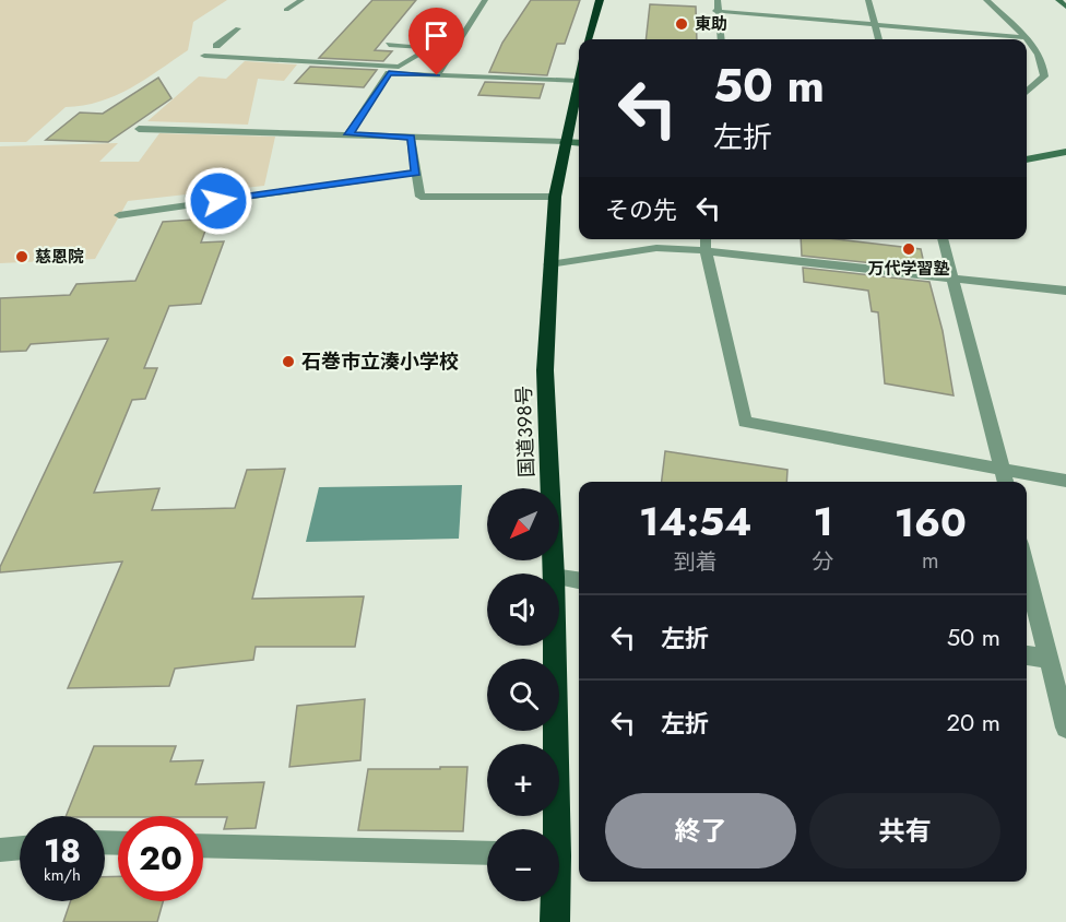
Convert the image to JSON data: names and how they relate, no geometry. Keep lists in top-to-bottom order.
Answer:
{
  "streets": {
    "highway": ["国道398号"]
  },
  "places": [
    "東助",
    "万代学習塾",
    "慈恩院",
    "石巻市立湊小学校"
  ],
  "north": "bottom left",
  "page": {
    "turn": ["50 m", "左折"],
    "then": "その先",
    "eta": [
      "14:54",
      "到着",
      "1",
      "分",
      "160",
      "m"
    ],
    "map_buttons": ["+", "−"],
    "list": [
      {
        "name": "左折",
        "value": "50 m"
      },
      {
        "name": "左折",
        "value": "20 m"
      }
    ],
    "buttons": ["終了", "共有"],
    "speed": "18 km/h",
    "limit": "20"
  }
}
